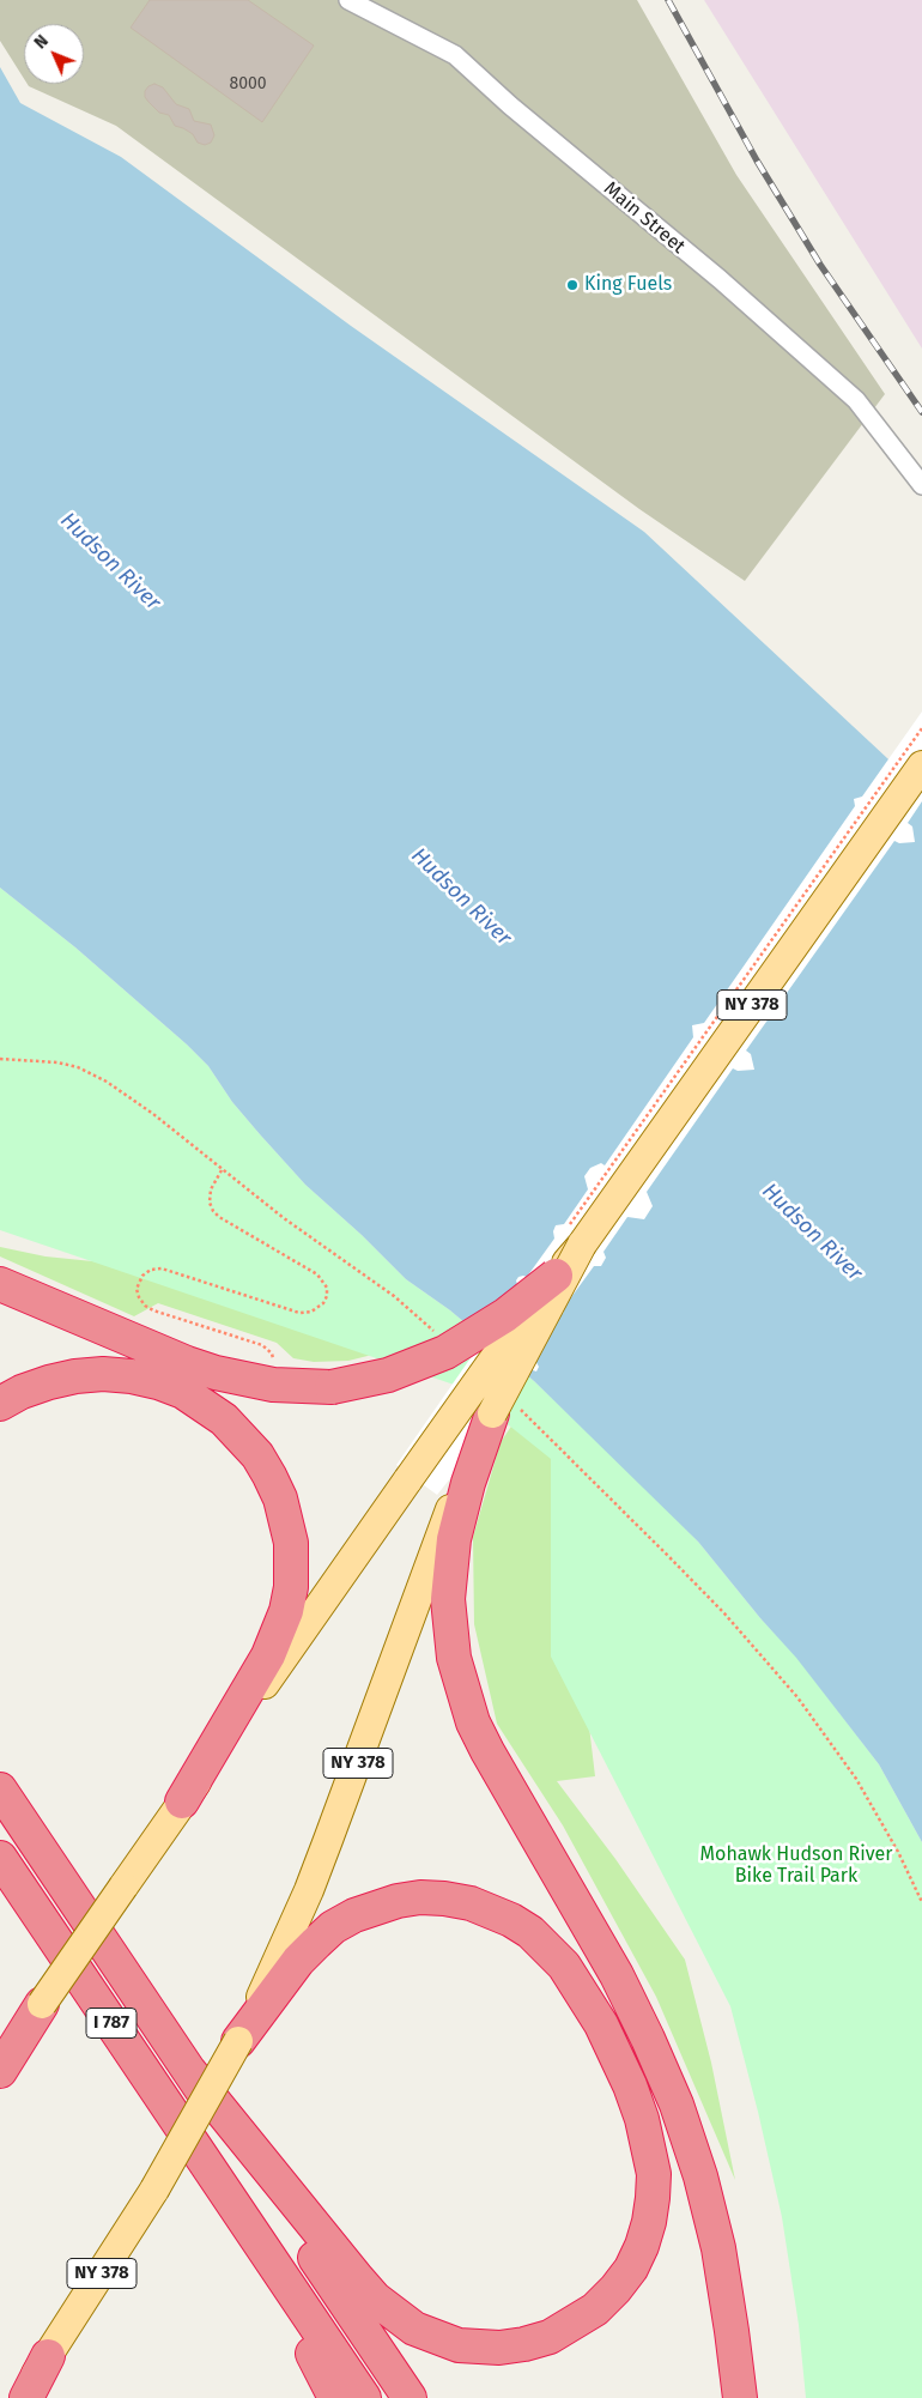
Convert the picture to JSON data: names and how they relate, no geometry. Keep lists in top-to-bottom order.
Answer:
{
  "streets": {
    "highway": ["I 787"],
    "main road": ["NY 378"],
    "street": ["Main Street"]
  },
  "water": ["Hudson River"],
  "parks": ["Mohawk Hudson River Bike Trail Park"],
  "places": ["King Fuels"],
  "house_numbers": ["8000"],
  "north": "top left"
}
